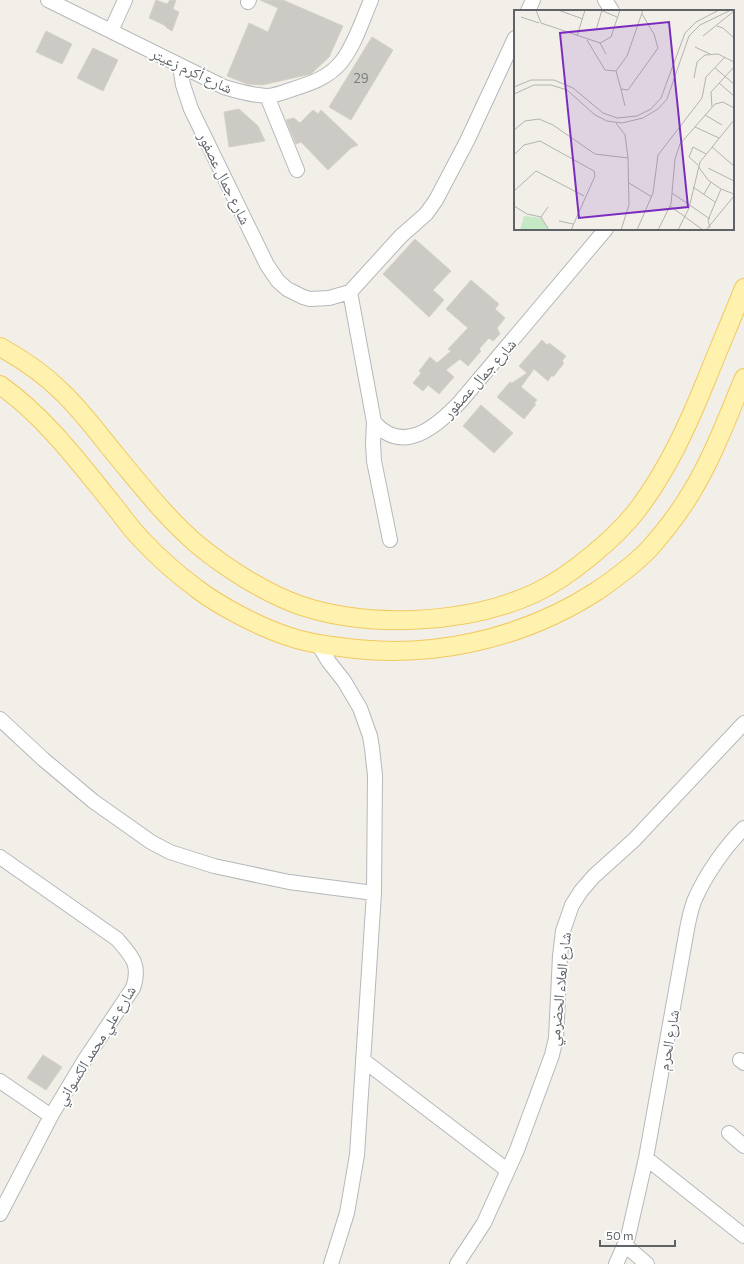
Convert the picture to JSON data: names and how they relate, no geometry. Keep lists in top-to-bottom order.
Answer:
{
  "streets": {
    "street": [
      "شارع أكرم زعيتر",
      "شارع جمال عصفور",
      "شارع العلاء الحضرمي",
      "شارع الحرم",
      "شارع علي محمد الكسواني"
    ]
  },
  "crossings": [
    ["شارع أكرم زعيتر", "شارع جمال عصفور"]
  ],
  "house_numbers": ["29"],
  "scale_bar": "50 m"
}
